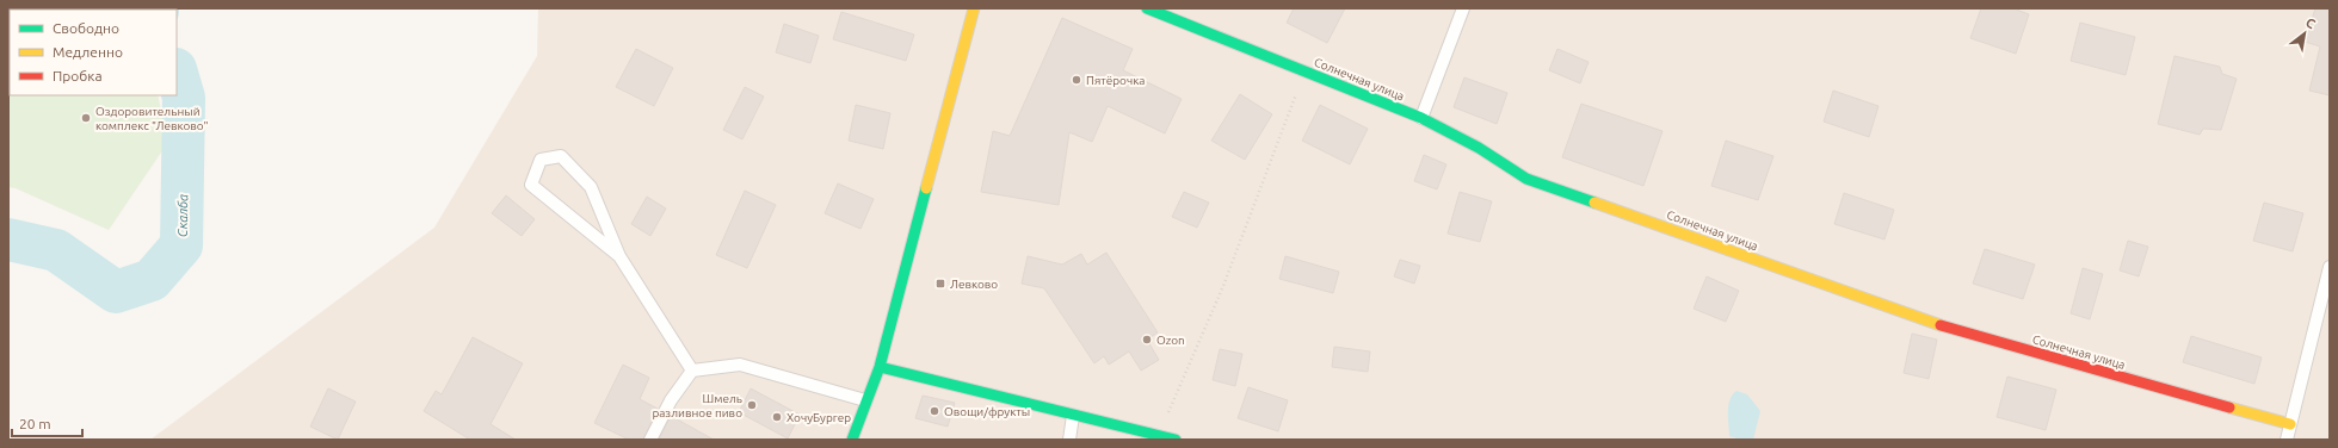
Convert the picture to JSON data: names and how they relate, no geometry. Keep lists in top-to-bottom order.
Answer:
{
  "streets": {
    "street": ["Солнечная улица"]
  },
  "water": ["Скалба"],
  "places": {
    "other": [
      "Пятёрочка",
      "Оздоровительный комплекс \"Левково\"",
      "Ozon",
      "Шмель разливное пиво",
      "Овощи/фрукты",
      "ХочуБургер"
    ],
    "transit": ["Левково"]
  },
  "legend": ["Свободно", "Медленно", "Пробка"],
  "scale_bar": "20 m",
  "north": "top right"
}
